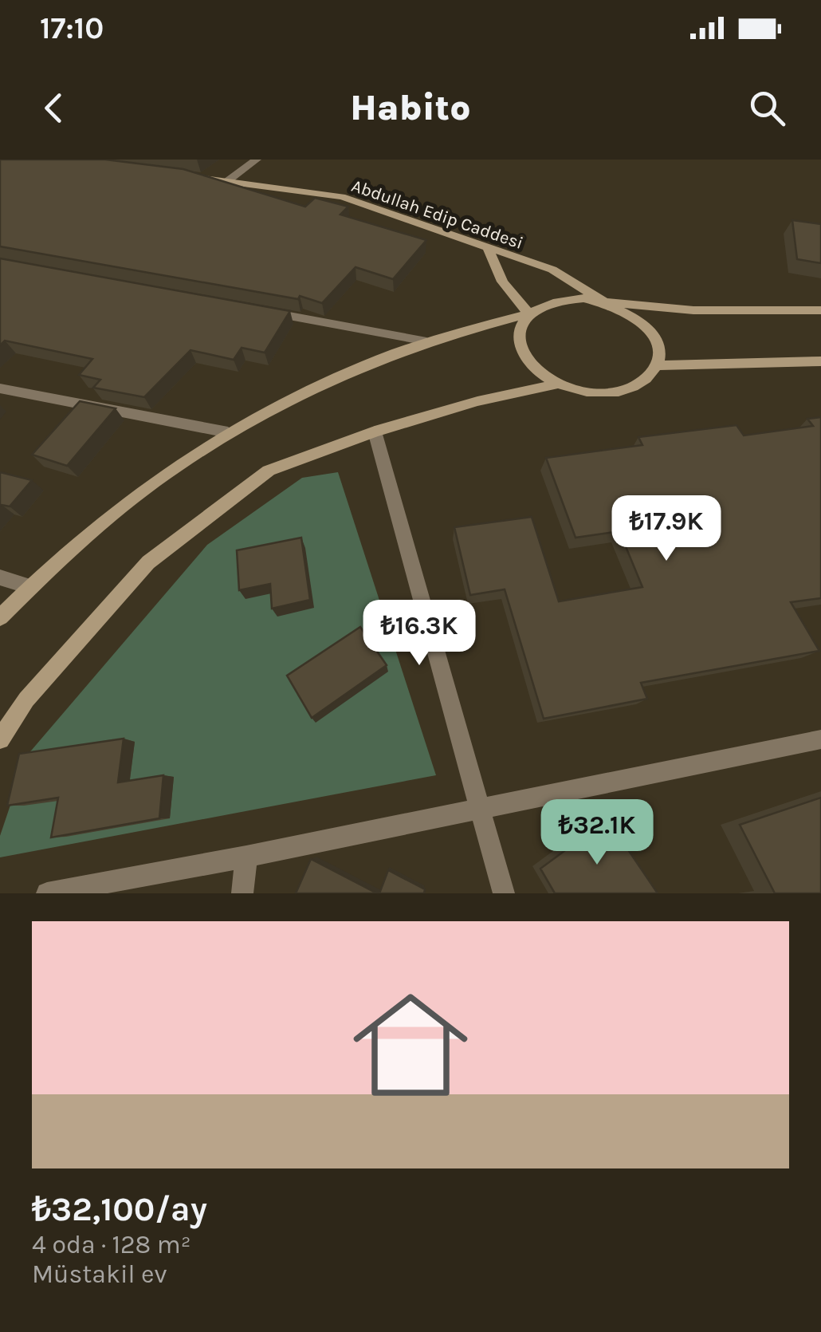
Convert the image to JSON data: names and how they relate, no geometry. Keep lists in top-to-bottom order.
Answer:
{
  "streets": {
    "main road": ["Abdullah Edip Caddesi"]
  },
  "page": {
    "status": "17:10",
    "header": "Habito",
    "price": ["₺17.9K", "₺16.3K", "₺32.1K"],
    "list": [
      {
        "name": "₺32,100/ay",
        "note": "4 oda · 128 m² · Müstakil ev"
      }
    ]
  }
}
